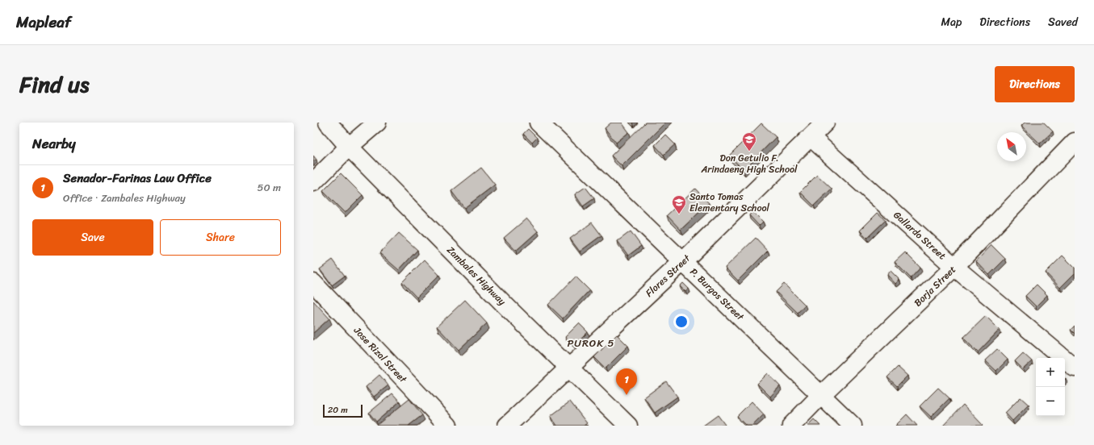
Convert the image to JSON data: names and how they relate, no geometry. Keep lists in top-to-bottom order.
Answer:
{
  "streets": {
    "street": [
      "Gallardo Street",
      "Zambales Highway",
      "Flores Street",
      "Borja Street",
      "P. Burgos Street",
      "Jose Rizal Street"
    ]
  },
  "crossings": [
    ["Gallardo Street", "Flores Street"],
    ["Gallardo Street", "Borja Street"],
    ["Zambales Highway", "Flores Street"],
    ["Flores Street", "P. Burgos Street"],
    ["Borja Street", "P. Burgos Street"]
  ],
  "districts": ["PUROK 5"],
  "places": {
    "school or university": ["Don Getulio F. Arindaeng High School", "Santo Tomas Elementary School"]
  },
  "scale_bar": "20 m",
  "north": "top left",
  "page": {
    "header": "Mapleaf",
    "nav": ["Map", "Directions", "Saved"],
    "title": "Find us",
    "buttons": [
      "Directions",
      ["Save", "Share"]
    ],
    "heading": "Nearby",
    "list": [
      {
        "mark": "1",
        "name": "Senador-Farinas Law Office",
        "note": "Office · Zambales Highway",
        "value": "50 m"
      }
    ],
    "map_buttons": ["+", "−"],
    "pins": "1",
    "scale": "20 m"
  }
}
